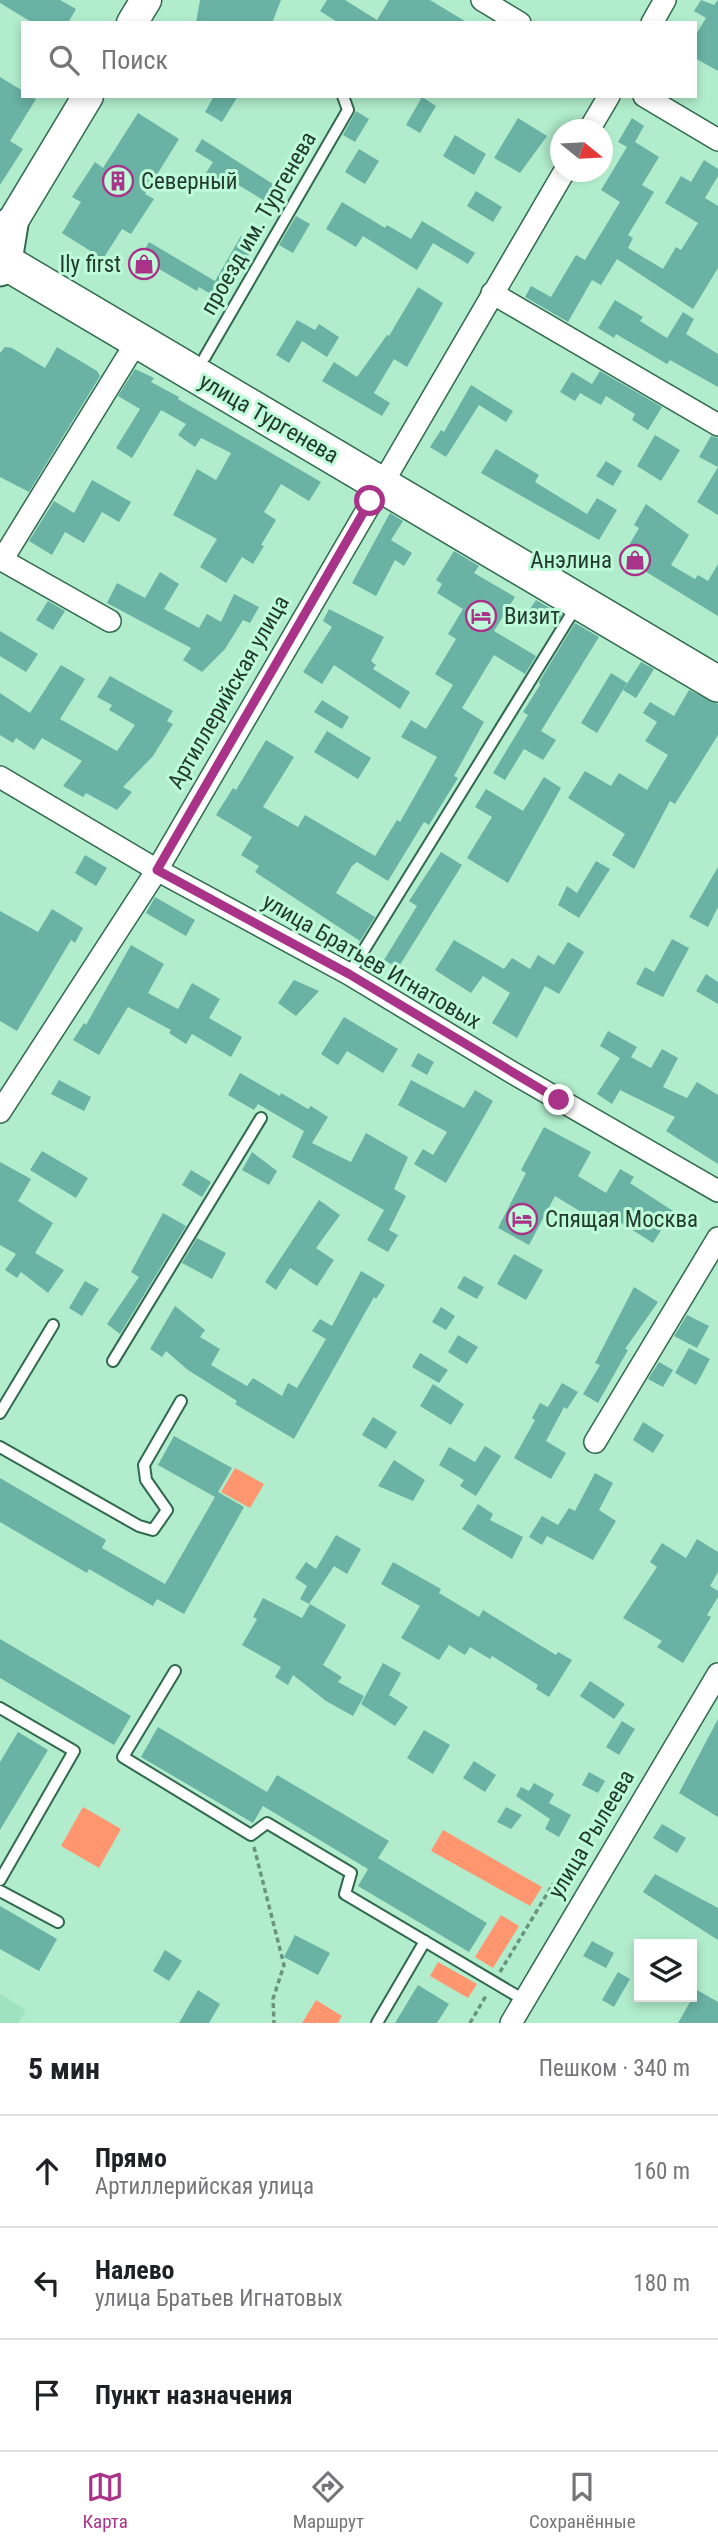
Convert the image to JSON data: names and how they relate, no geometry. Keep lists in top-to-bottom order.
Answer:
{
  "streets": {
    "highway": ["улица Тургенева"],
    "street": ["Артиллерийская улица", "улица Братьев Игнатовых", "улица Рылеева"],
    "lane": ["проезд им. Тургенева"]
  },
  "crossings": [
    ["проезд им. Тургенева", "улица Тургенева"],
    ["улица Тургенева", "Артиллерийская улица"],
    ["Артиллерийская улица", "улица Братьев Игнатовых"]
  ],
  "places": {
    "building": ["Северный"],
    "shop": ["Ily first", "Анэлина"],
    "hotel": ["Визит", "Спящая Москва"]
  },
  "north": "right",
  "page": {
    "search": "Поиск",
    "heading": ["5 мин", "Пешком · 340 m"],
    "list": [
      ["Прямо", "Артиллерийская улица", "160 m"],
      ["Налево", "улица Братьев Игнатовых", "180 m"],
      "Пункт назначения"
    ],
    "nav": ["Карта", "Маршрут", "Сохранённые"]
  }
}
